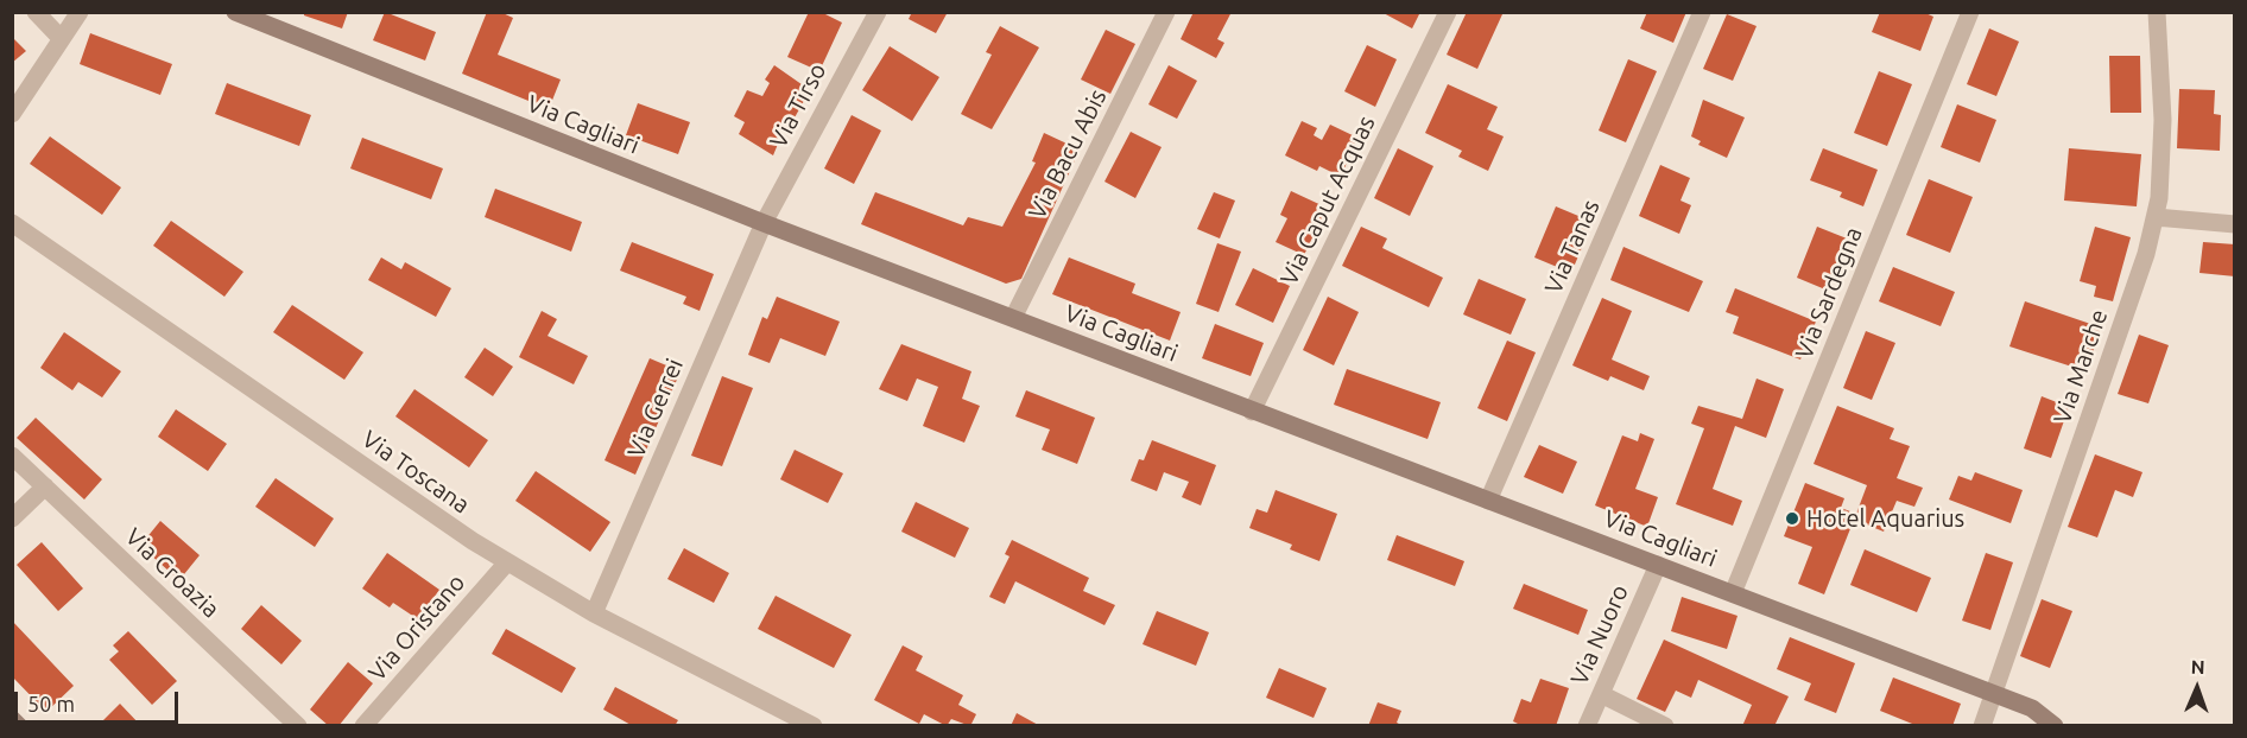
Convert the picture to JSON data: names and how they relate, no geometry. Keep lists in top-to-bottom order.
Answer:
{
  "streets": {
    "street": [
      "Via Tirso",
      "Via Cagliari",
      "Via Bacu Abis",
      "Via Caput Acquas",
      "Via Tanas",
      "Via Sardegna",
      "Via Marche",
      "Via Gerrei",
      "Via Toscana",
      "Via Croazia",
      "Via Oristano",
      "Via Nuoro"
    ]
  },
  "crossings": [
    ["Via Tirso", "Via Cagliari"],
    ["Via Tirso", "Via Gerrei"],
    ["Via Cagliari", "Via Bacu Abis"],
    ["Via Cagliari", "Via Caput Acquas"],
    ["Via Cagliari", "Via Tanas"],
    ["Via Cagliari", "Via Sardegna"],
    ["Via Cagliari", "Via Marche"],
    ["Via Cagliari", "Via Gerrei"],
    ["Via Cagliari", "Via Nuoro"],
    ["Via Gerrei", "Via Toscana"],
    ["Via Toscana", "Via Oristano"]
  ],
  "places": ["Hotel Aquarius"],
  "scale_bar": "50 m",
  "north": "top"
}
